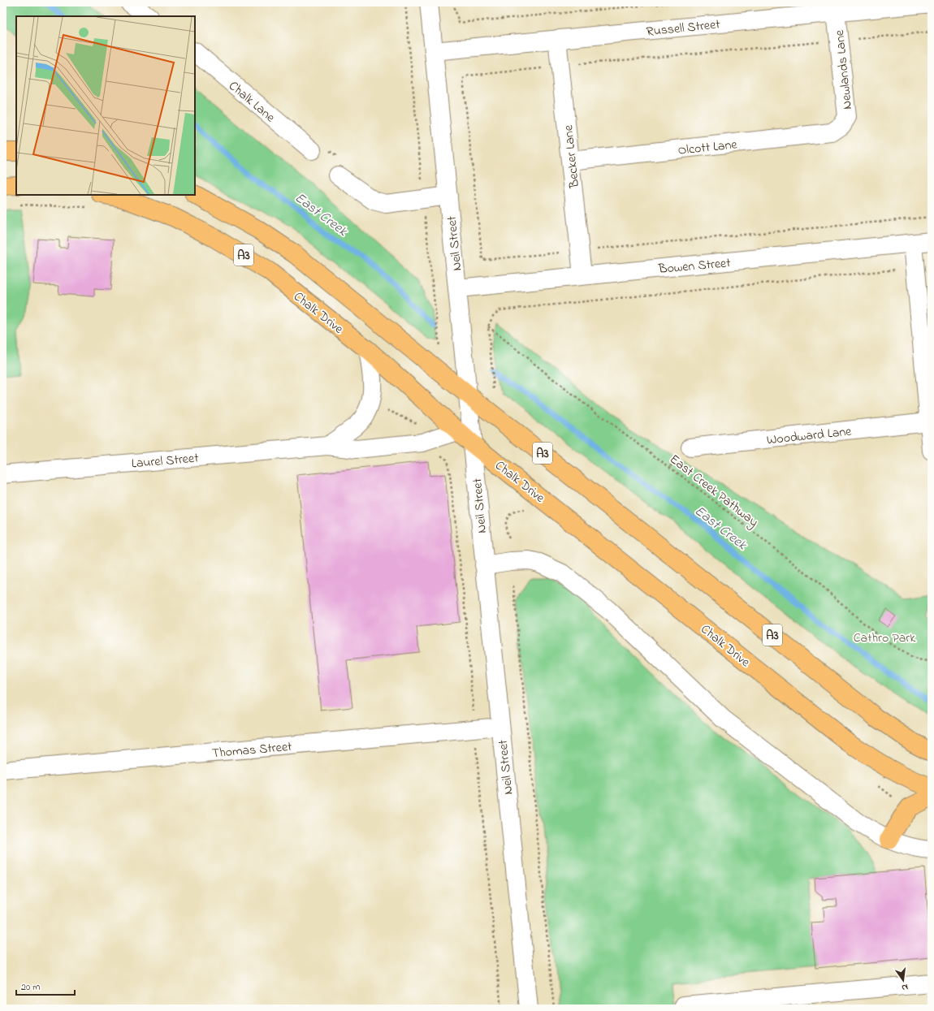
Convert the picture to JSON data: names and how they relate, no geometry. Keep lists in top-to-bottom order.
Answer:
{
  "streets": {
    "highway": ["A3", "Chalk Drive"],
    "street": [
      "Russell Street",
      "Newlands Lane",
      "Chalk Lane",
      "Olcott Lane",
      "Becker Lane",
      "Neil Street",
      "Bowen Street",
      "Woodward Lane",
      "Laurel Street",
      "Thomas Street"
    ],
    "path": ["East Creek Pathway"]
  },
  "crossings": [
    ["Russell Street", "Newlands Lane"],
    ["Russell Street", "Becker Lane"],
    ["Russell Street", "Neil Street"],
    ["Newlands Lane", "Olcott Lane"],
    ["Olcott Lane", "Becker Lane"],
    ["Becker Lane", "Bowen Street"],
    ["Neil Street", "A3"],
    ["Neil Street", "Bowen Street"],
    ["Neil Street", "Chalk Drive"],
    ["Neil Street", "Thomas Street"],
    ["Chalk Drive", "Laurel Street"]
  ],
  "water": ["East Creek"],
  "parks": ["Cathro Park"],
  "scale_bar": "20 m",
  "north": "bottom"
}
